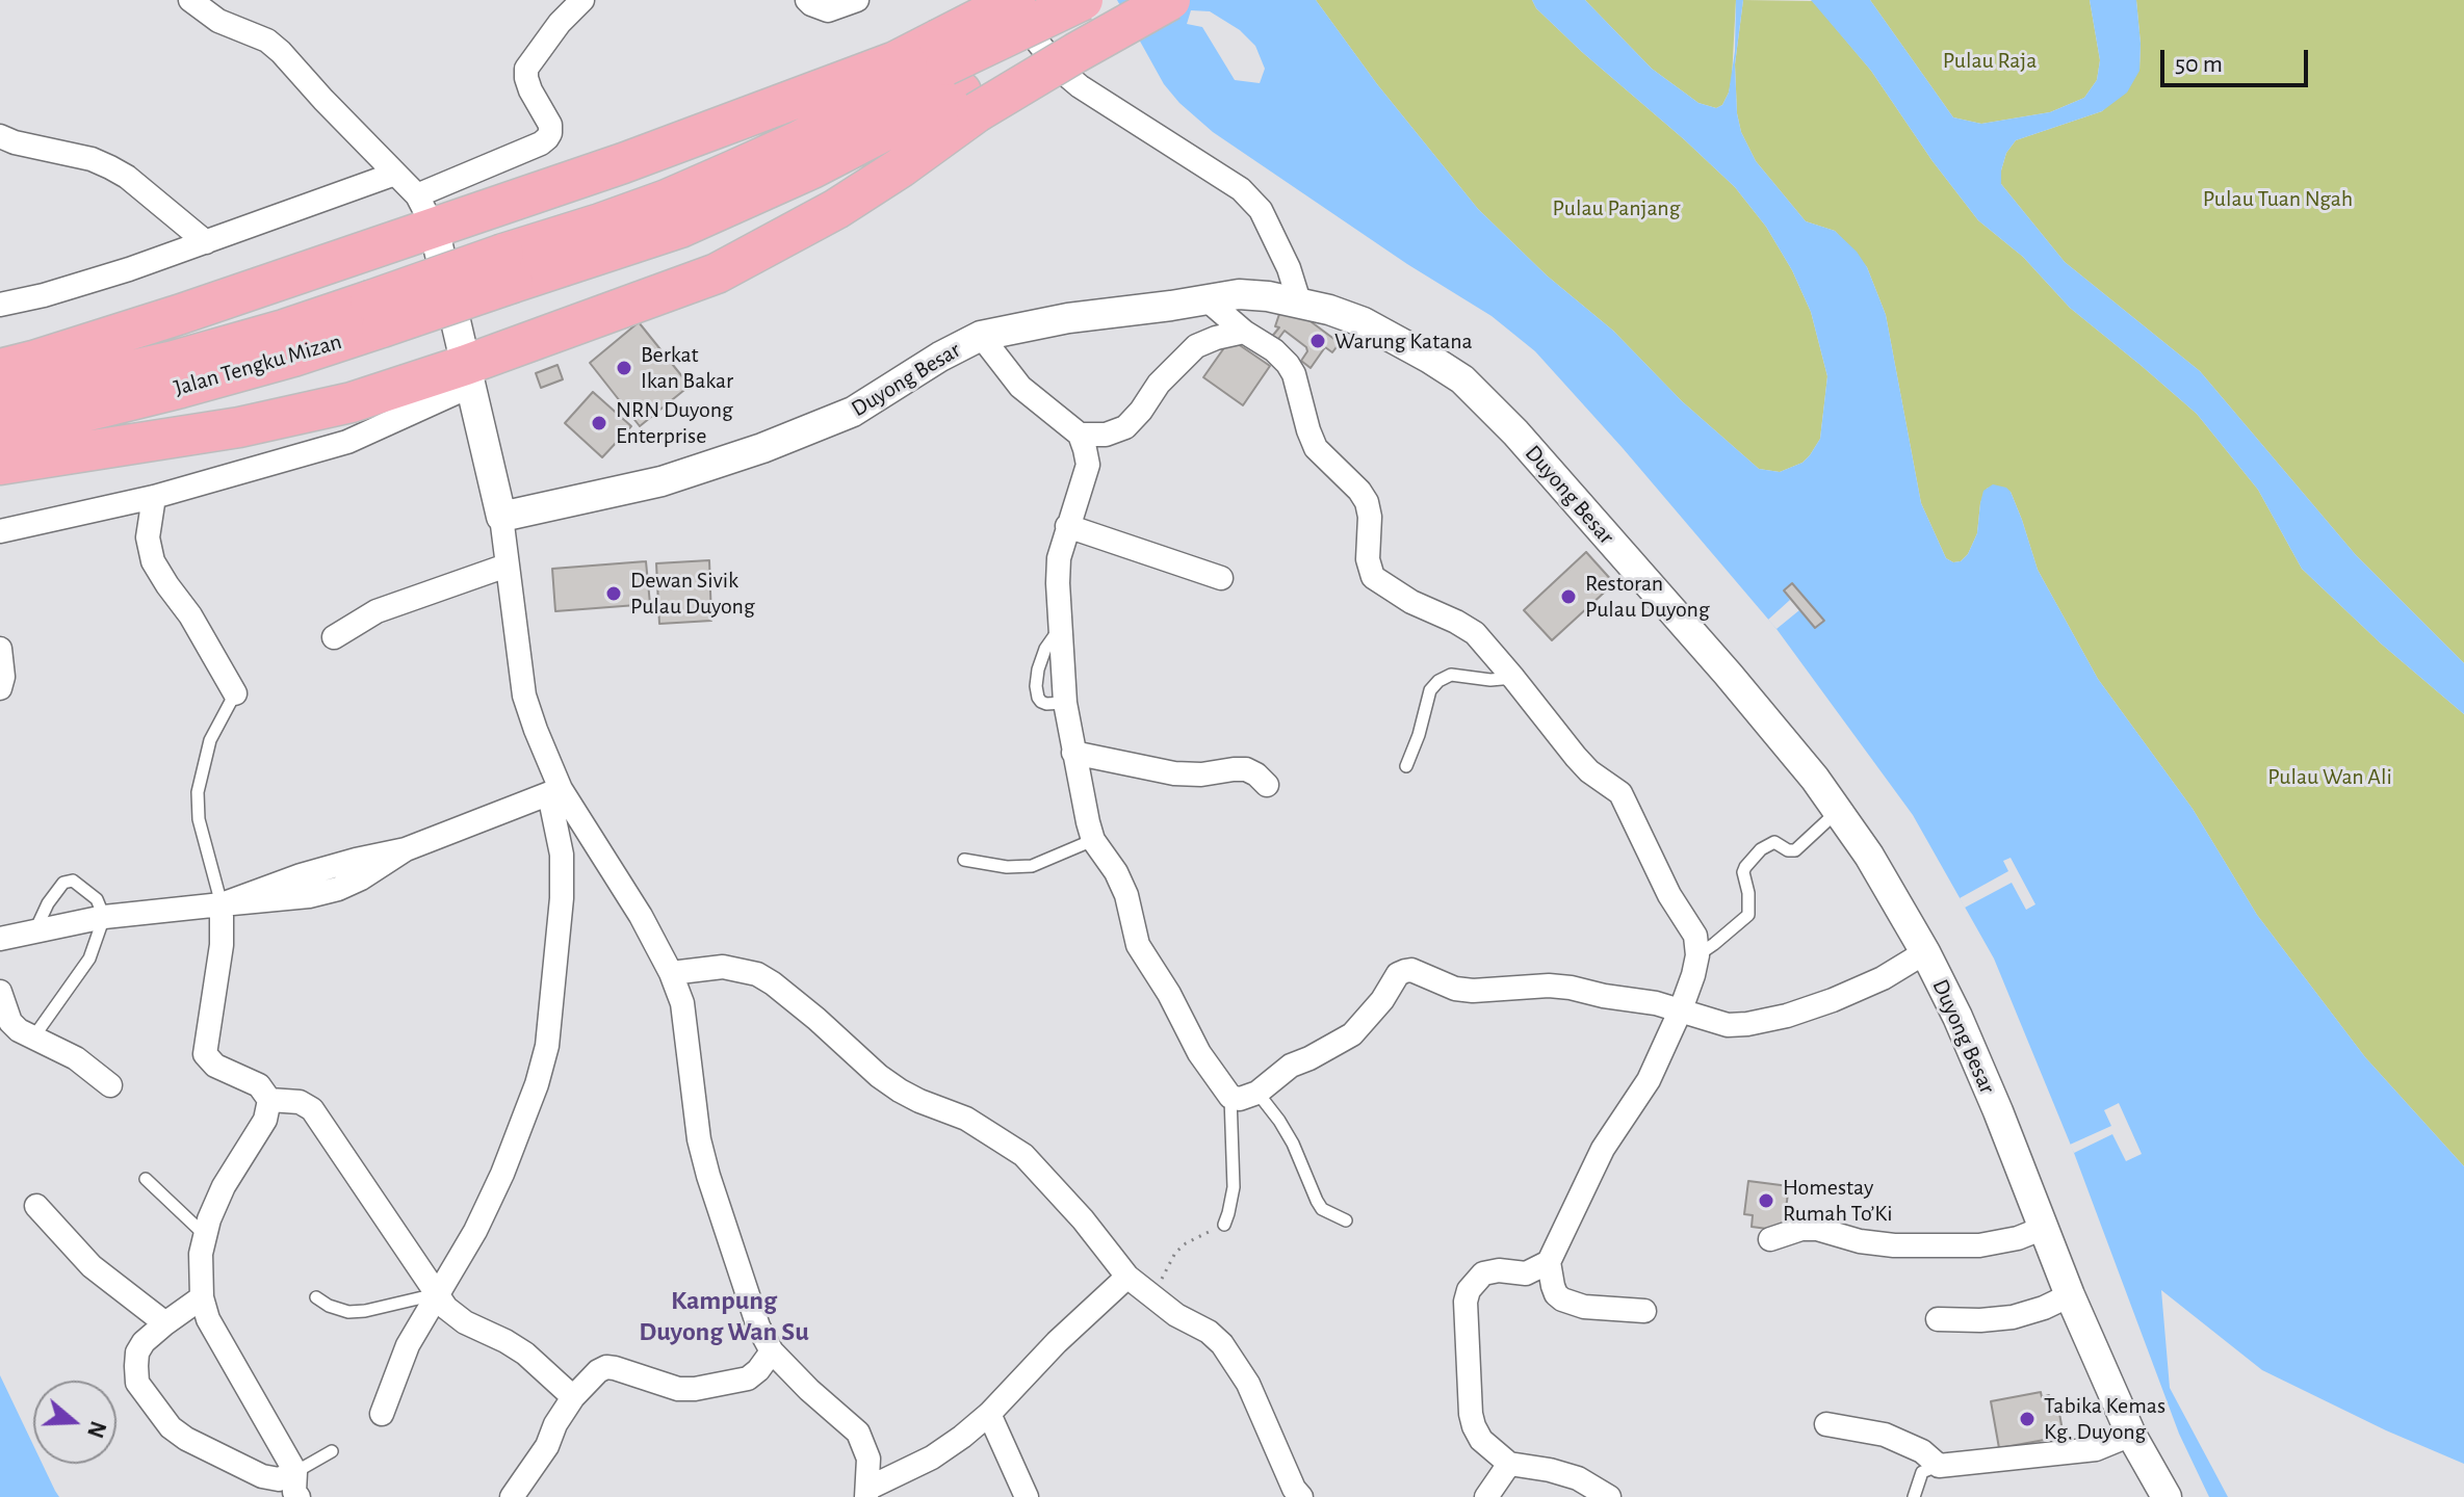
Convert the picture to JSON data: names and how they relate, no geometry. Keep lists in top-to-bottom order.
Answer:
{
  "streets": {
    "highway": ["Jalan Tengku Mizan"],
    "street": ["Duyong Besar"]
  },
  "districts": ["Kampung Duyong Wan Su"],
  "parks": [
    "Pulau Raja",
    "Pulau Tuan Ngah",
    "Pulau Panjang",
    "Pulau Wan Ali"
  ],
  "places": [
    "Warung Katana",
    "Berkat Ikan Bakar",
    "NRN Duyong Enterprise",
    "Dewan Sivik Pulau Duyong",
    "Restoran Pulau Duyong",
    "Homestay Rumah To’Ki",
    "Tabika Kemas Kg. Duyong"
  ],
  "scale_bar": "50 m",
  "north": "right"
}
